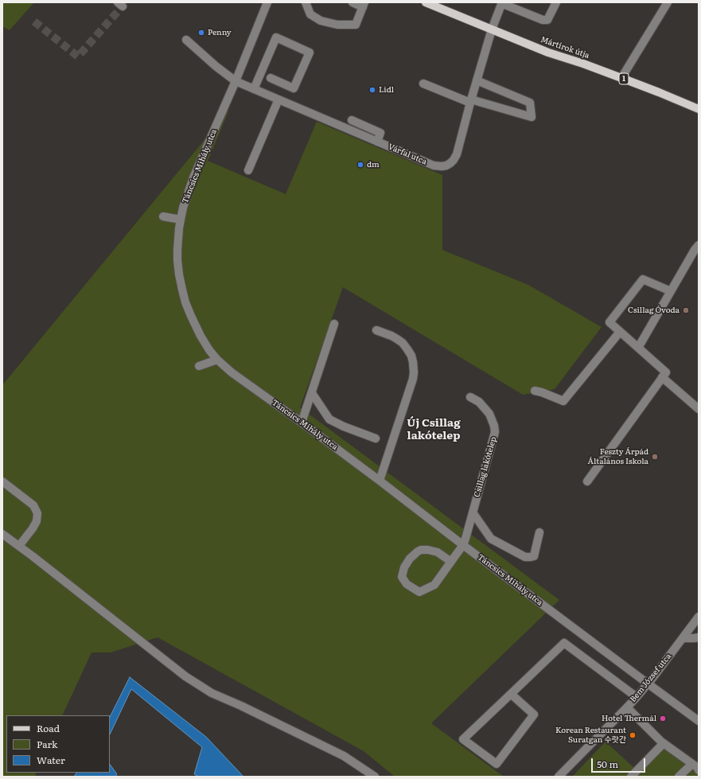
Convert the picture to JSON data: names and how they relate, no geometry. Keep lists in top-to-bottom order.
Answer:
{
  "streets": {
    "main road": ["Mártírok útja", "1"],
    "street": [
      "Várfal utca",
      "Táncsics Mihály utca",
      "Csillag lakótelep",
      "Bem József utca"
    ]
  },
  "crossings": [
    ["Mártírok útja", "Várfal utca"],
    ["Várfal utca", "Táncsics Mihály utca"],
    ["Táncsics Mihály utca", "Csillag lakótelep"],
    ["Táncsics Mihály utca", "Bem József utca"]
  ],
  "districts": ["Új Csillag lakótelep"],
  "places": [
    "Penny",
    "Lidl",
    "dm",
    "Csillag Óvoda",
    "Feszty Árpád Általános Iskola",
    "Hotel Thermál",
    "Korean Restaurant Suratgan 수랏간"
  ],
  "legend": ["Road", "Park", "Water"],
  "scale_bar": "50 m"
}
